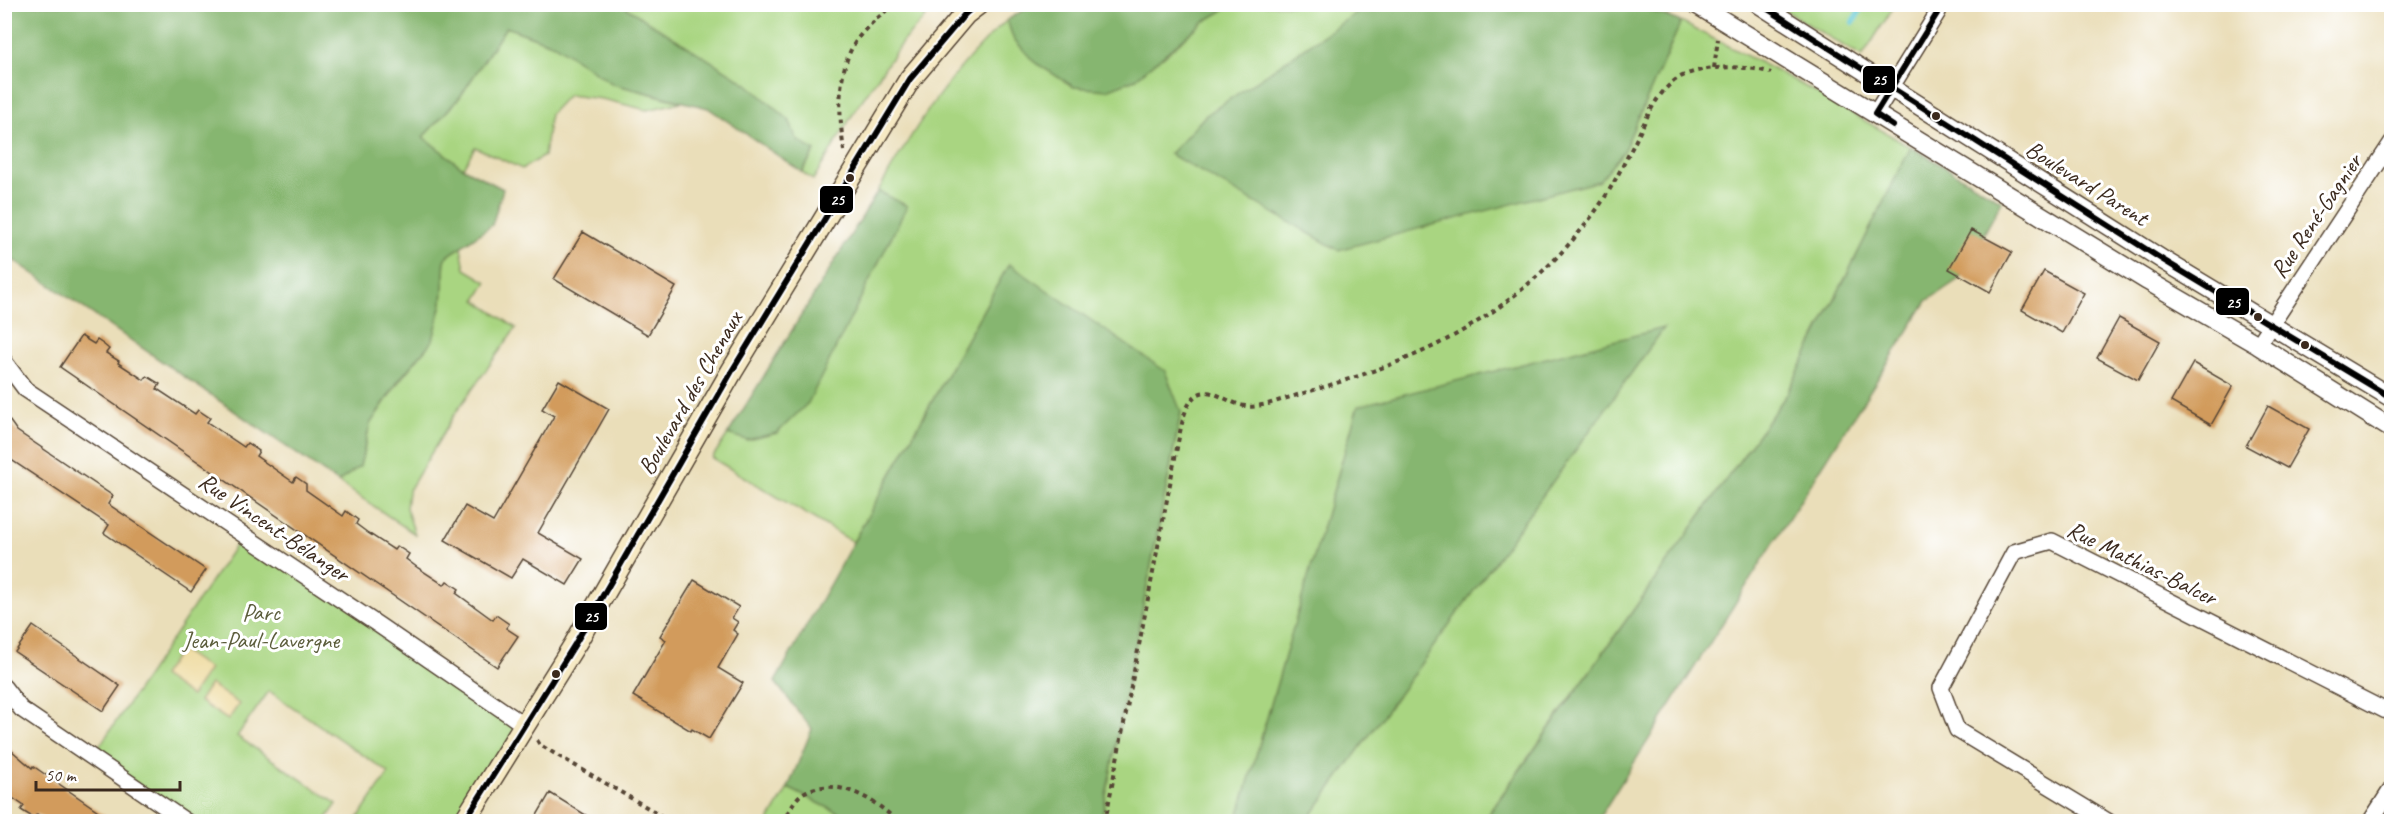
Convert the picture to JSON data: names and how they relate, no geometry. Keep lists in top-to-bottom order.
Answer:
{
  "streets": {
    "main road": ["Boulevard des Chenaux"],
    "street": [
      "Boulevard Parent",
      "Rue René-Gagnier",
      "Rue Vincent-Bélanger",
      "Rue Mathias-Balcer"
    ]
  },
  "crossings": [
    ["Boulevard Parent", "Rue René-Gagnier"],
    ["Boulevard des Chenaux", "Rue Vincent-Bélanger"]
  ],
  "parks": ["Parc Jean-Paul-Lavergne"],
  "lines": ["transit line 25"],
  "scale_bar": "50 m"
}
